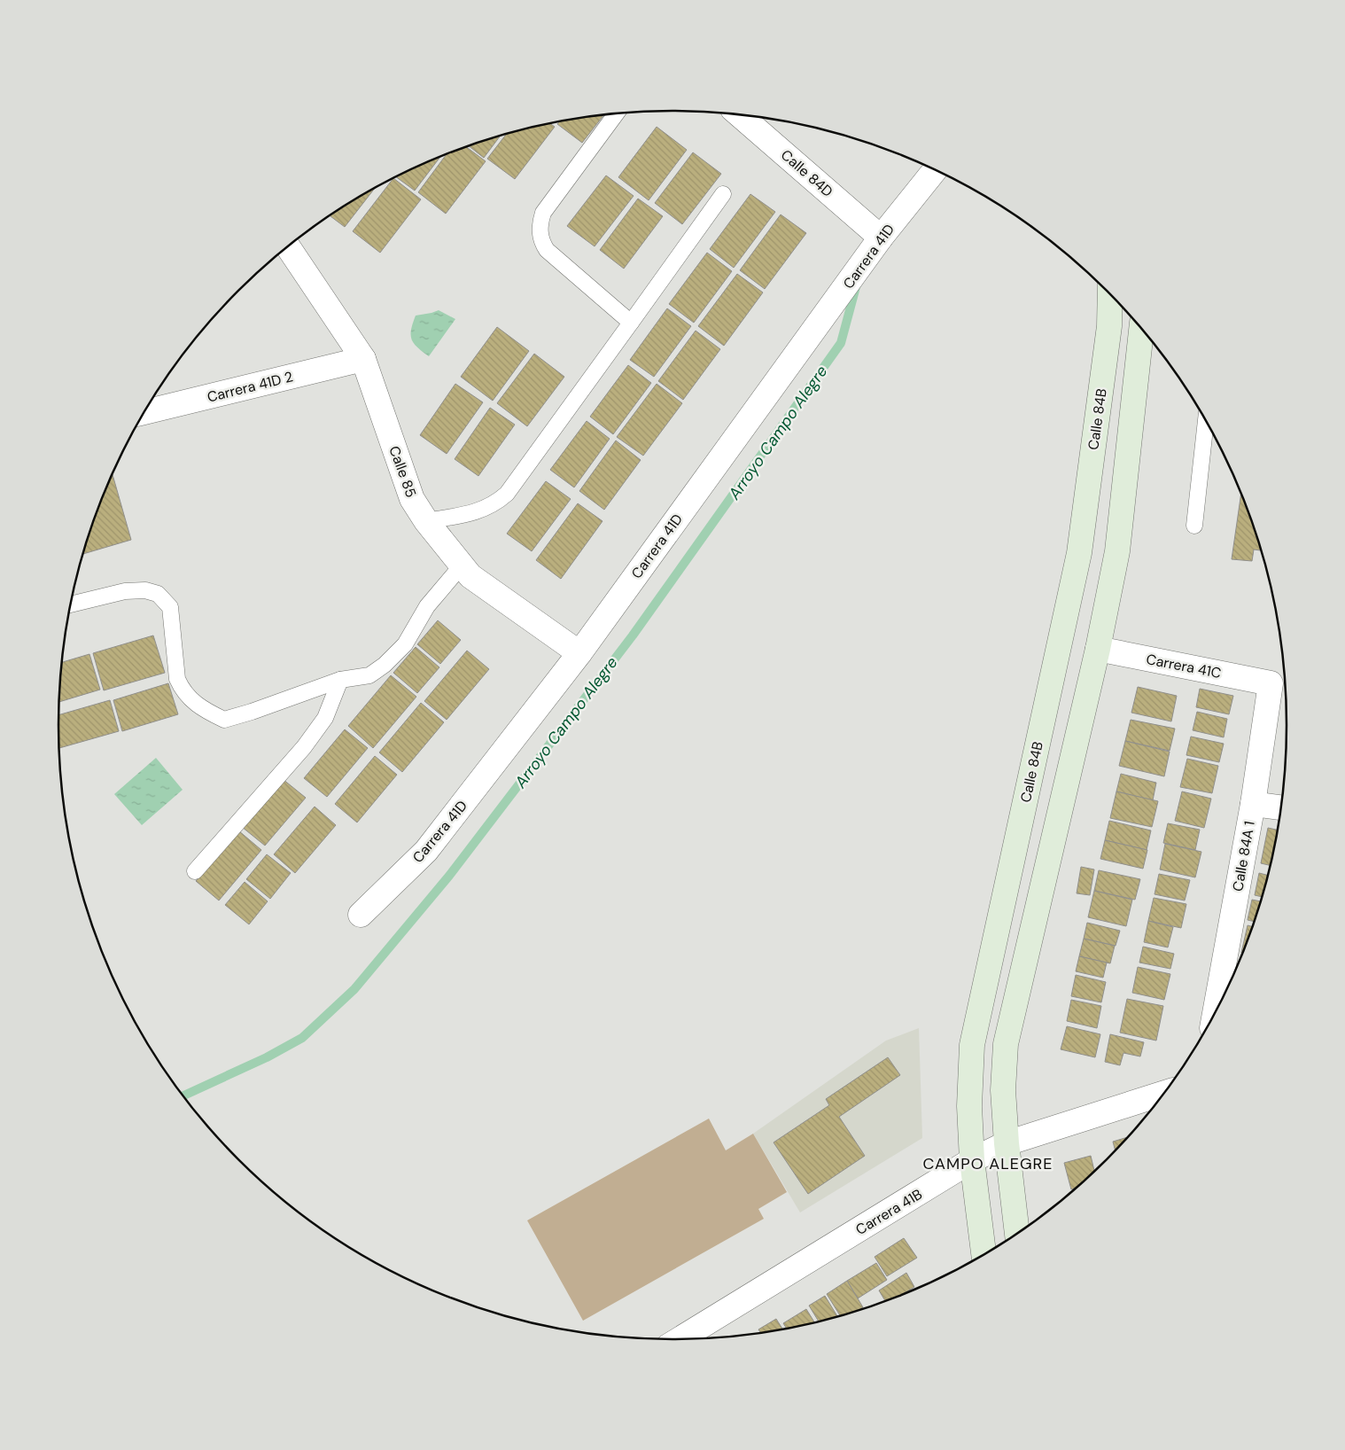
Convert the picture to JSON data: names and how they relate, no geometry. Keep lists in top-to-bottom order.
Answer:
{
  "streets": {
    "street": [
      "Calle 84D",
      "Carrera 41D",
      "Carrera 41D 2",
      "Calle 84B",
      "Calle 85",
      "Carrera 41C",
      "Calle 84A 1",
      "Carrera 41B"
    ]
  },
  "crossings": [
    ["Calle 84D", "Carrera 41D"],
    ["Carrera 41D", "Calle 85"],
    ["Carrera 41D 2", "Calle 85"],
    ["Calle 84B", "Carrera 41B"],
    ["Carrera 41C", "Calle 84A 1"]
  ],
  "districts": ["CAMPO ALEGRE"],
  "water": ["Arroyo Campo Alegre"]
}
